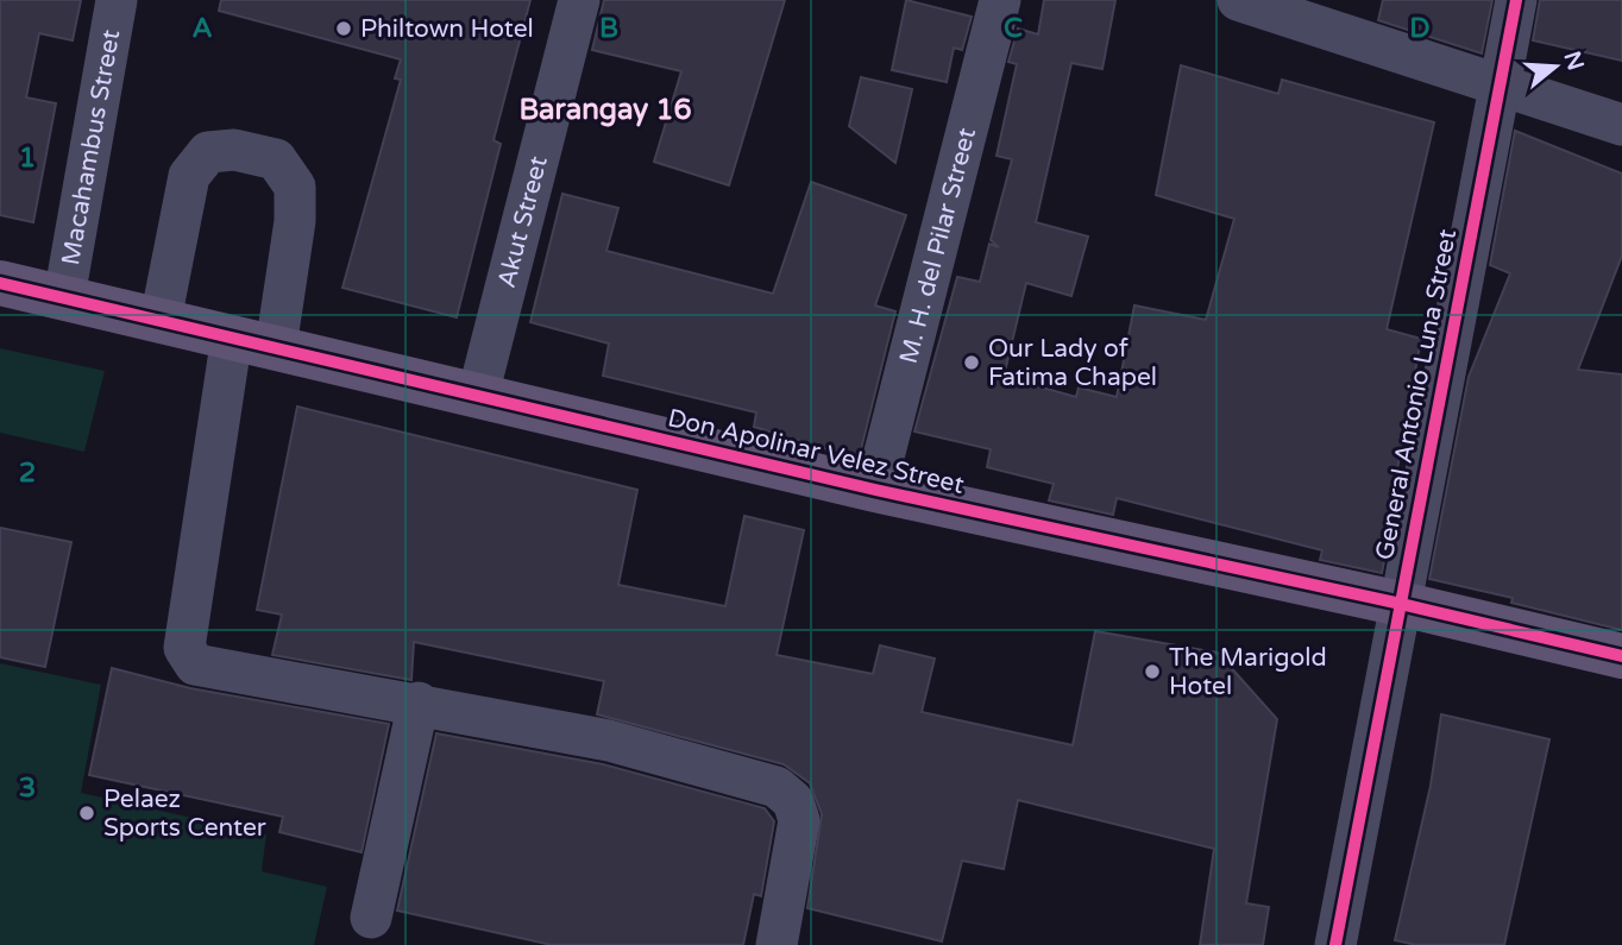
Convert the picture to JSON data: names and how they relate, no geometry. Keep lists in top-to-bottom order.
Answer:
{
  "streets": {
    "main road": ["Don Apolinar Velez Street"],
    "street": [
      "Macahambus Street",
      "Akut Street",
      "M. H. del Pilar Street",
      "General Antonio Luna Street"
    ]
  },
  "crossings": [
    ["Macahambus Street", "Don Apolinar Velez Street"],
    ["Akut Street", "Don Apolinar Velez Street"],
    ["M. H. del Pilar Street", "Don Apolinar Velez Street"],
    ["General Antonio Luna Street", "Don Apolinar Velez Street"]
  ],
  "districts": ["Barangay 16"],
  "places": [
    "Philtown Hotel",
    "Our Lady of Fatima Chapel",
    "The Marigold Hotel",
    "Pelaez Sports Center"
  ],
  "north": "right",
  "grid": {
    "columns": [
      "A",
      "B",
      "C",
      "D"
    ],
    "rows": ["1", "2", "3"]
  }
}
